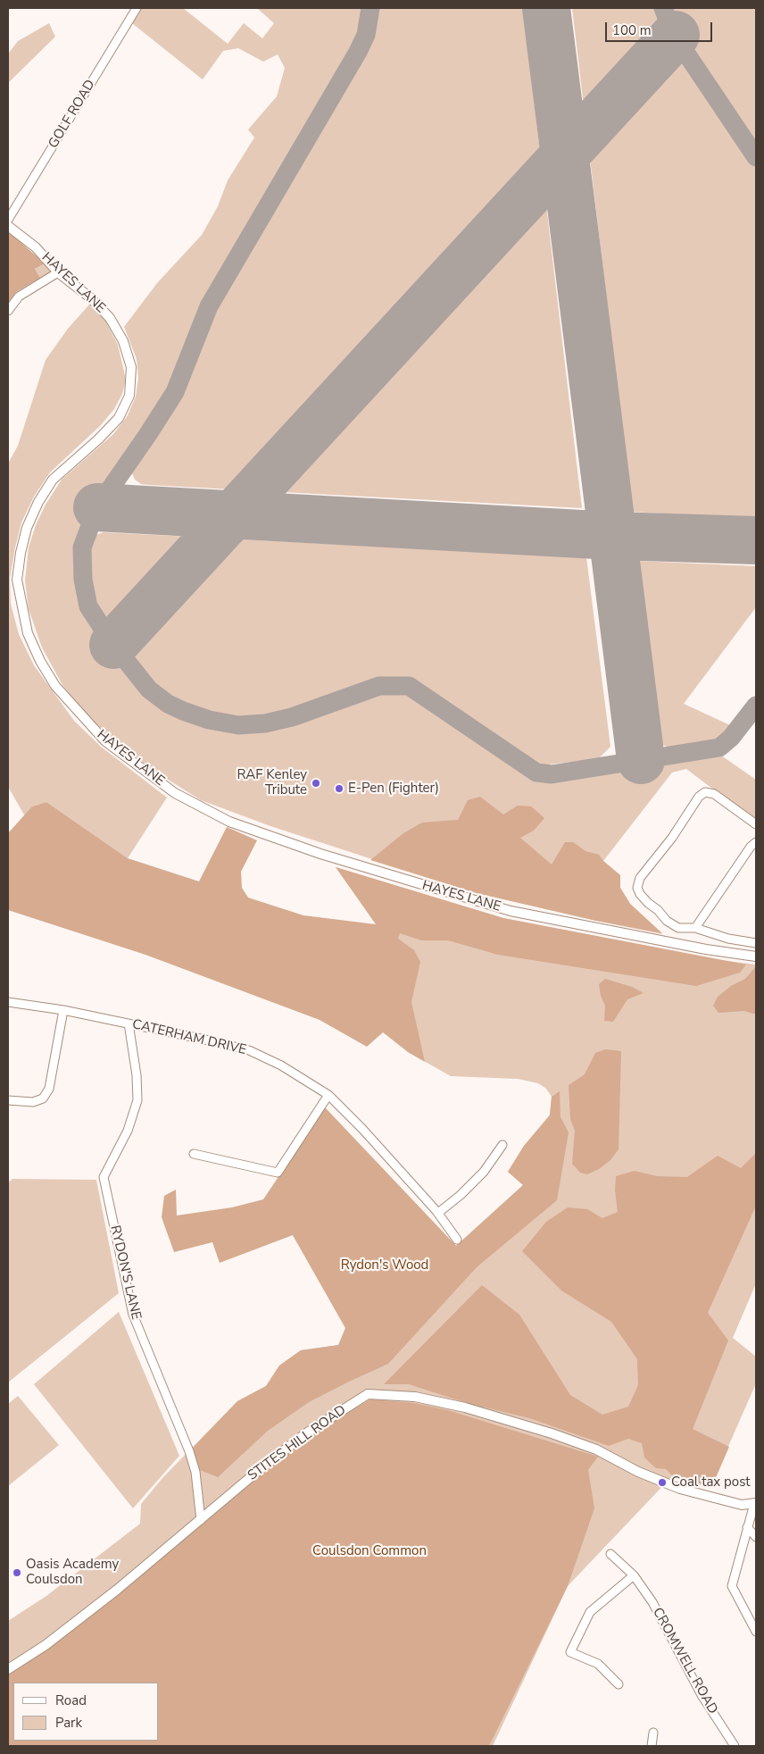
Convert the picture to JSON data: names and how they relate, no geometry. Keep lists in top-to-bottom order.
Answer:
{
  "streets": {
    "street": [
      "GOLF ROAD",
      "HAYES LANE",
      "CATERHAM DRIVE",
      "RYDON'S LANE",
      "STITES HILL ROAD",
      "CROMWELL ROAD"
    ]
  },
  "crossings": [
    ["CATERHAM DRIVE", "RYDON'S LANE"],
    ["RYDON'S LANE", "STITES HILL ROAD"]
  ],
  "parks": ["Rydon's Wood", "Coulsdon Common"],
  "places": [
    "RAF Kenley Tribute",
    "E-Pen (Fighter)",
    "Coal tax post",
    "Oasis Academy Coulsdon"
  ],
  "legend": ["Road", "Park"],
  "scale_bar": "100 m"
}
